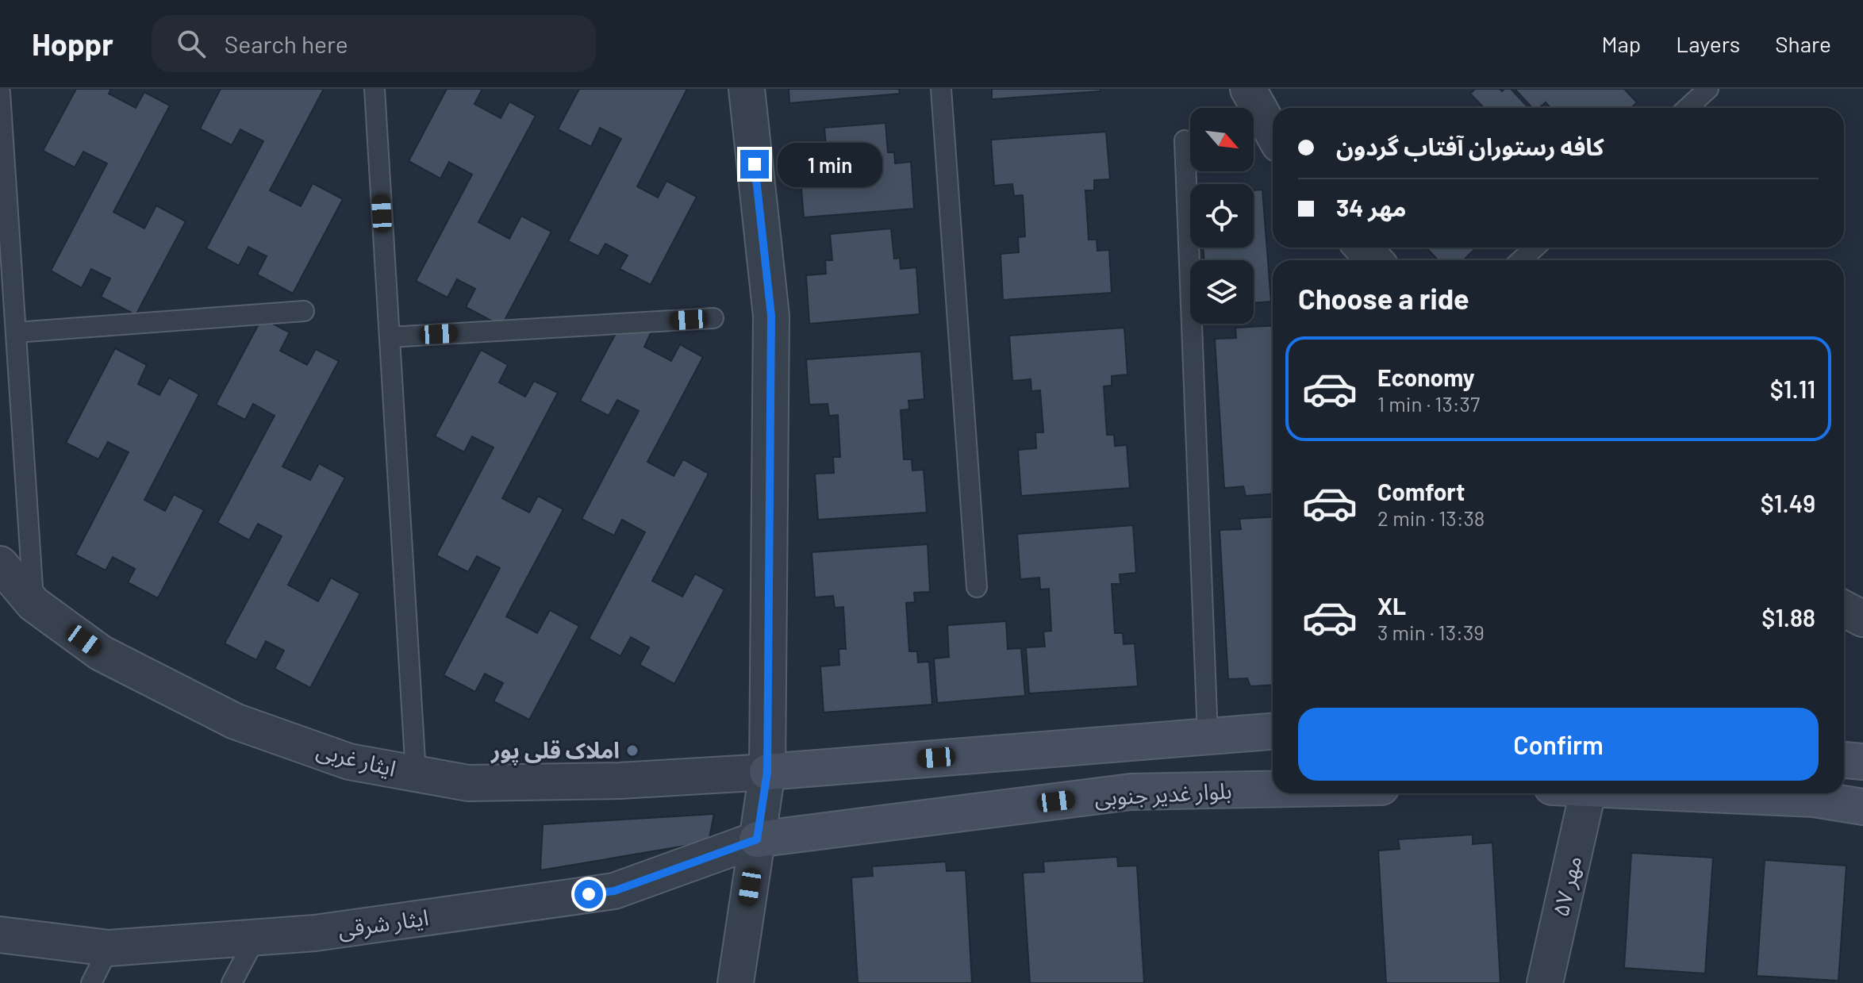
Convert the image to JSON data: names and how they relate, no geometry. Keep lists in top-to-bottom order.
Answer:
{
  "streets": {
    "main road": ["بلوار غدیر جنوبی"],
    "street": ["ایثار غربی", "مهر ۵۷", "ایثار شرقی"]
  },
  "crossings": [
    ["بلوار غدیر جنوبی", "ایثار شرقی"]
  ],
  "places": ["املاک قلی پور"],
  "north": "bottom right",
  "page": {
    "header": "Hoppr",
    "search": "Search here",
    "nav": ["Map", "Layers", "Share"],
    "banner": ["کافه رستوران آفتاب گردون", "مهر 34"],
    "bubble": "1 min",
    "heading": "Choose a ride",
    "list": [
      {
        "name": "Economy",
        "note": "1 min · 13:37",
        "value": "$1.11"
      },
      {
        "name": "Comfort",
        "note": "2 min · 13:38",
        "value": "$1.49"
      },
      {
        "name": "XL",
        "note": "3 min · 13:39",
        "value": "$1.88"
      }
    ],
    "buttons": "Confirm"
  }
}
